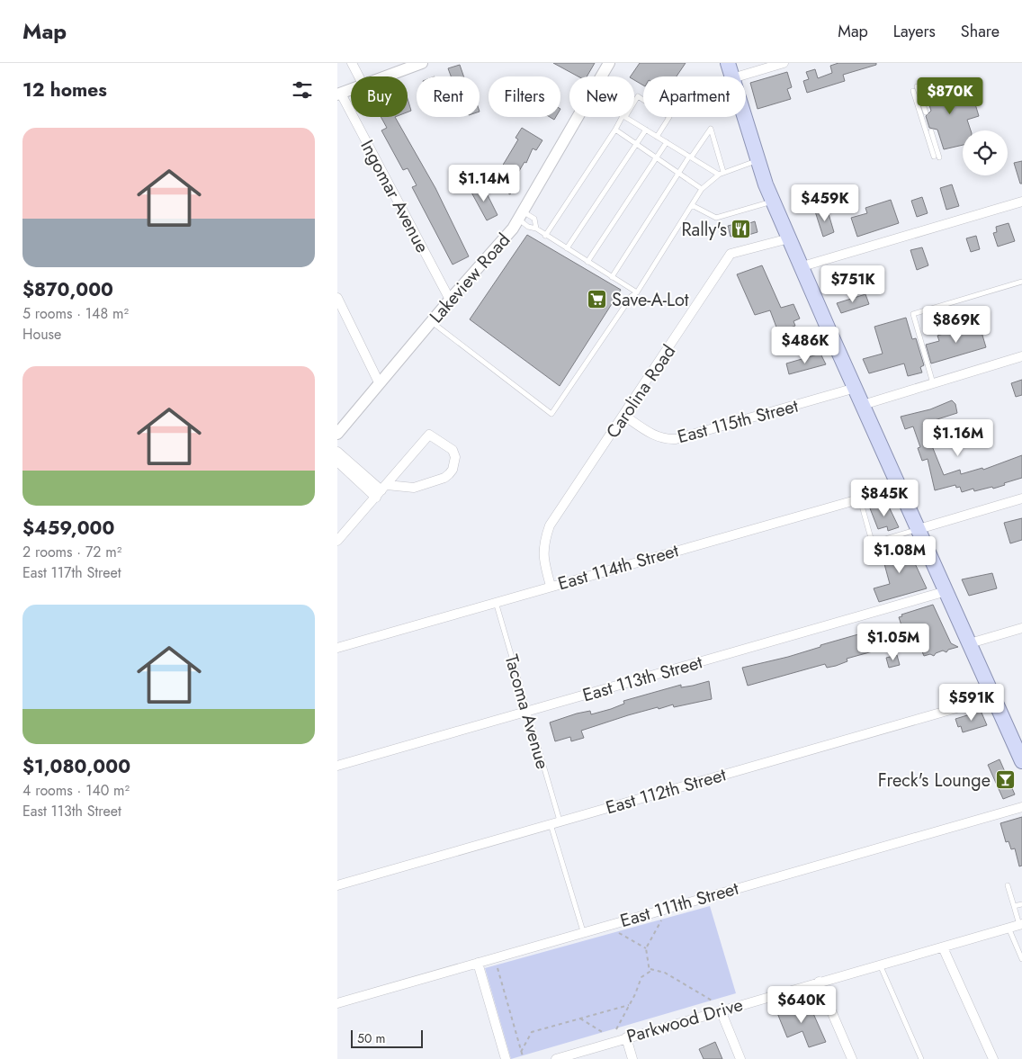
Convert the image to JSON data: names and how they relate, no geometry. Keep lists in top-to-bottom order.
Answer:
{
  "streets": {
    "street": [
      "Ingomar Avenue",
      "Lakeview Road",
      "Carolina Road",
      "East 115th Street",
      "East 114th Street",
      "East 113th Street",
      "East 112th Street",
      "East 111th Street",
      "Parkwood Drive"
    ],
    "lane": ["Tacoma Avenue"]
  },
  "crossings": [
    ["Ingomar Avenue", "Lakeview Road"],
    ["Carolina Road", "East 115th Street"],
    ["Carolina Road", "East 114th Street"],
    ["East 114th Street", "Tacoma Avenue"],
    ["East 113th Street", "Tacoma Avenue"],
    ["Tacoma Avenue", "East 112th Street"],
    ["Tacoma Avenue", "East 111th Street"]
  ],
  "places": {
    "restaurant": ["Rally's"],
    "supermarket": ["Save-A-Lot"],
    "bar": ["Freck's Lounge"]
  },
  "scale_bar": "50 m",
  "page": {
    "header": "Map",
    "nav": ["Map", "Layers", "Share"],
    "heading": "12 homes",
    "chip": [
      "Buy",
      "Rent",
      "Filters",
      "New",
      "Apartment"
    ],
    "price": [
      "$870K",
      "$1.14M",
      "$459K",
      "$751K",
      "$869K",
      "$486K",
      "$1.16M",
      "$845K",
      "$1.08M",
      "$1.05M",
      "$591K",
      "$640K"
    ],
    "list": [
      {
        "name": "$870,000",
        "note": "5 rooms · 148 m² · House"
      },
      {
        "name": "$459,000",
        "note": "2 rooms · 72 m² · East 117th Street"
      },
      {
        "name": "$1,080,000",
        "note": "4 rooms · 140 m² · East 113th Street"
      }
    ],
    "scale": "50 m"
  }
}
